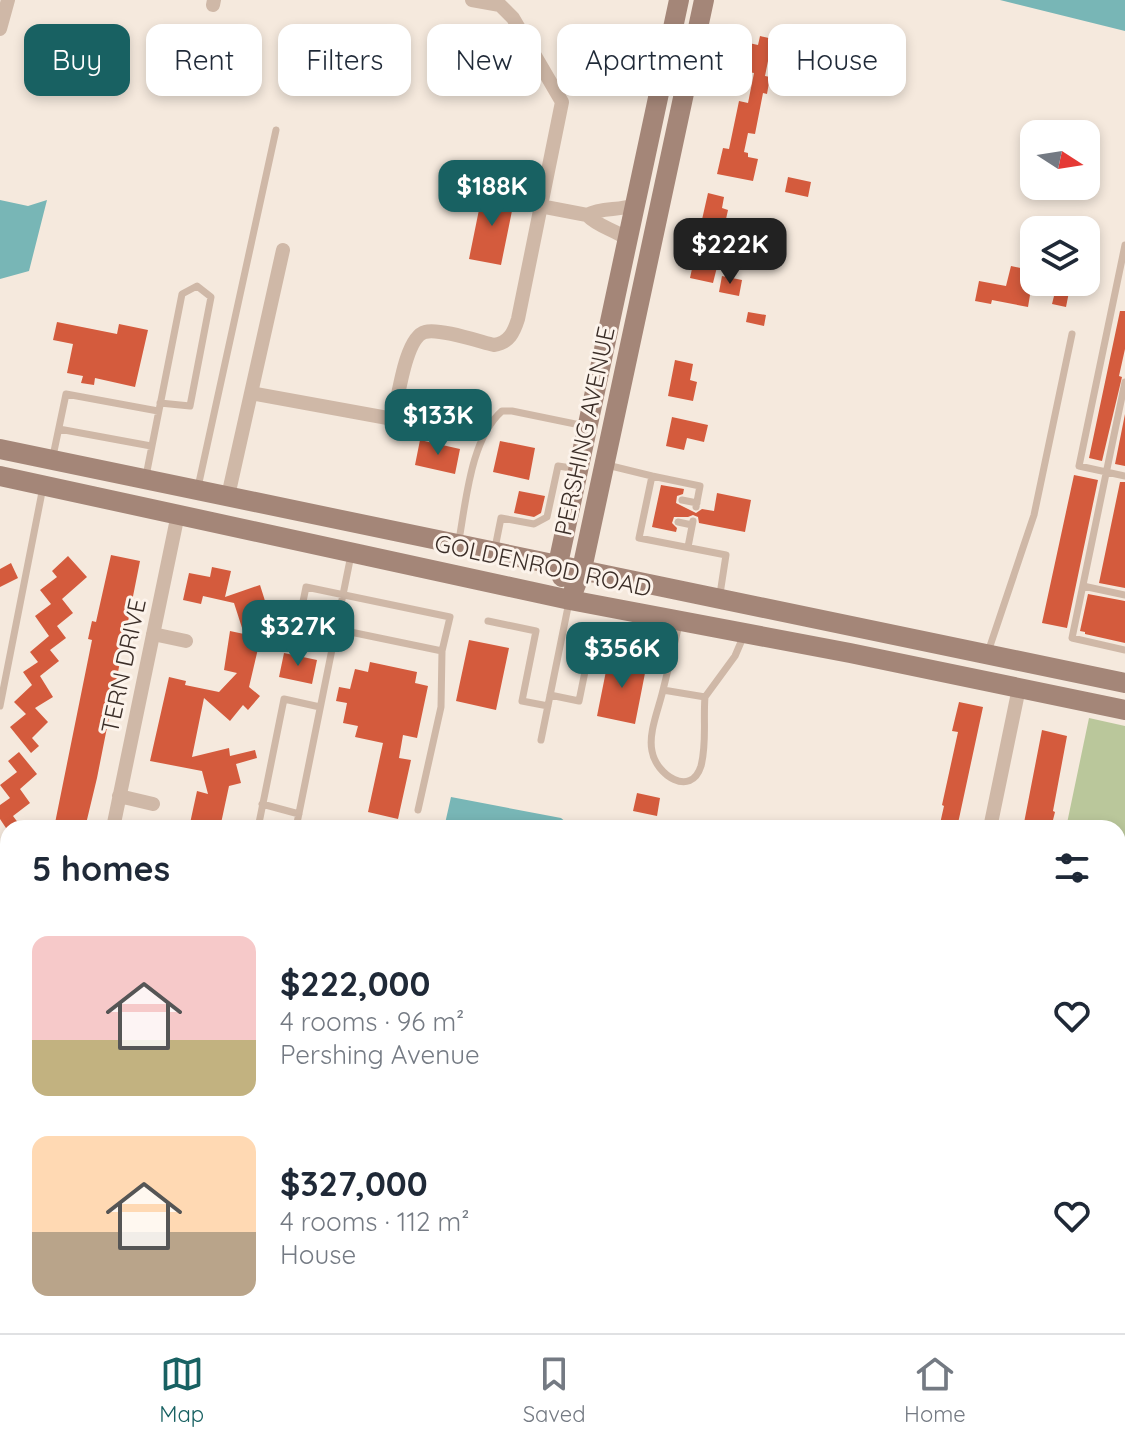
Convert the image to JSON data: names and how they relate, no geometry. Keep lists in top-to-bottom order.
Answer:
{
  "streets": {
    "main road": ["PERSHING AVENUE", "GOLDENROD ROAD"],
    "street": ["TERN DRIVE"]
  },
  "crossings": [
    ["PERSHING AVENUE", "GOLDENROD ROAD"],
    ["GOLDENROD ROAD", "TERN DRIVE"]
  ],
  "north": "right",
  "page": {
    "chip": [
      "Buy",
      "Rent",
      "Filters",
      "New",
      "Apartment",
      "House"
    ],
    "price": [
      "$188K",
      "$222K",
      "$133K",
      "$327K",
      "$356K"
    ],
    "heading": "5 homes",
    "list": [
      {
        "name": "$222,000",
        "note": "4 rooms · 96 m² · Pershing Avenue"
      },
      {
        "name": "$327,000",
        "note": "4 rooms · 112 m² · House"
      }
    ],
    "tabs": ["Map", "Saved", "Home"]
  }
}
